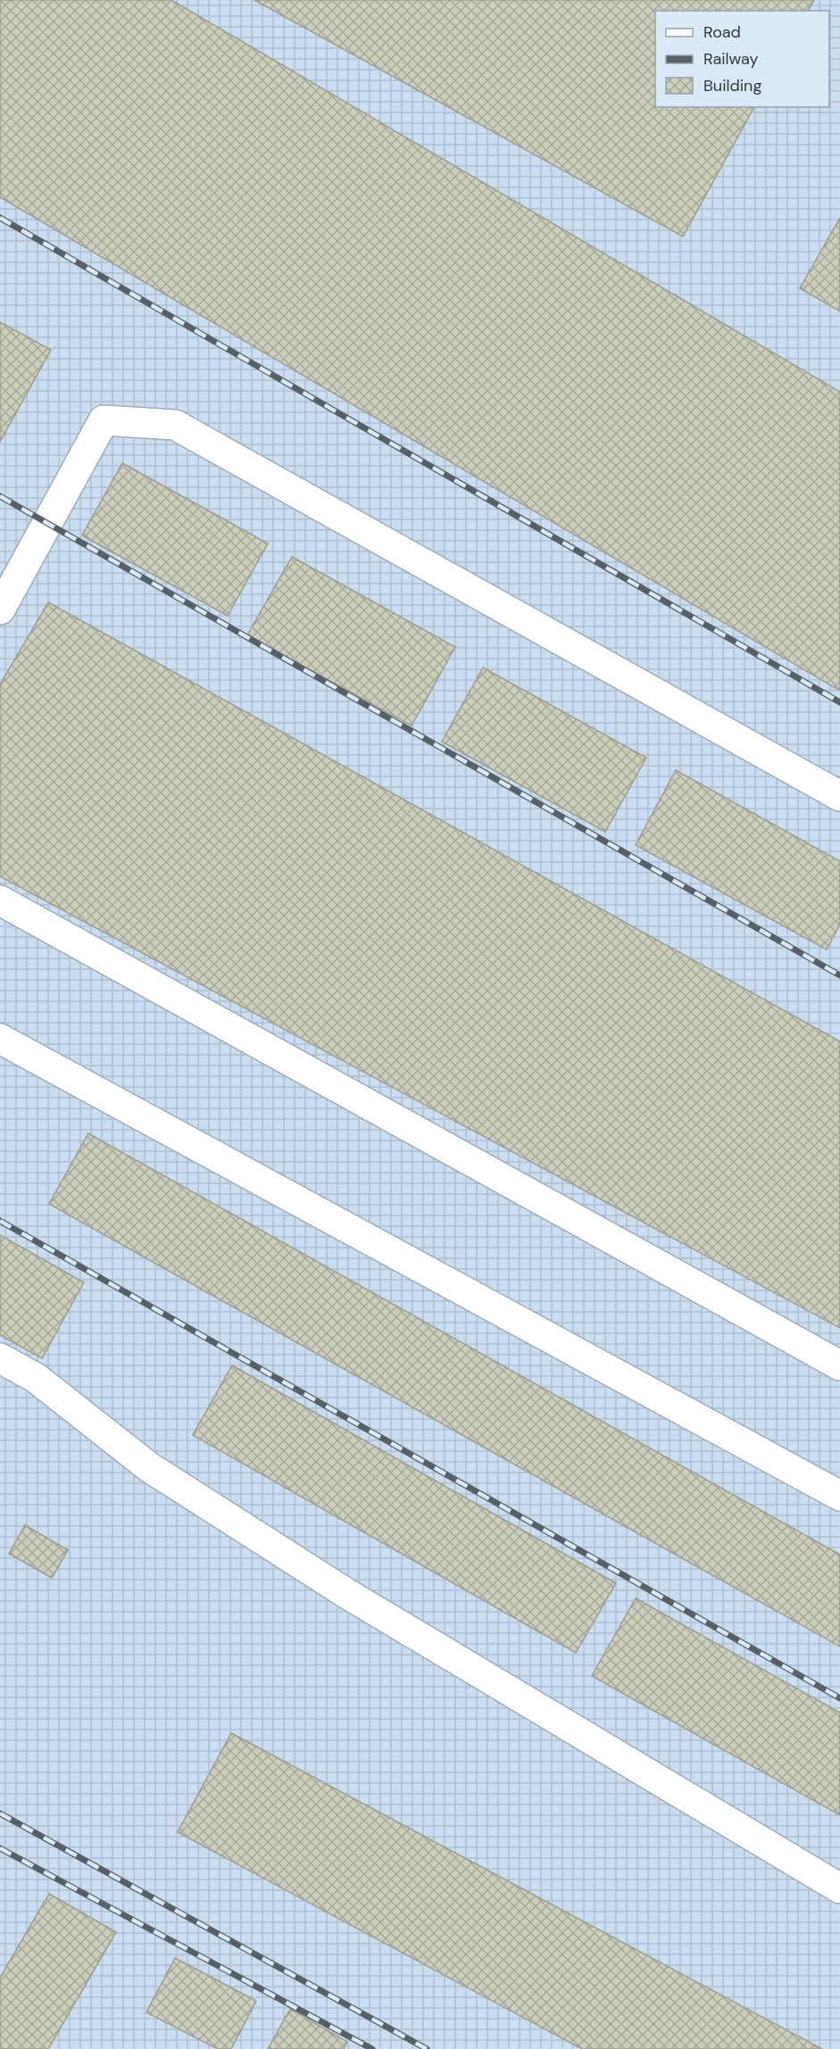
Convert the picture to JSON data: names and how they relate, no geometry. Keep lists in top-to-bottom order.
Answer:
{
  "legend": ["Road", "Railway", "Building"]
}
